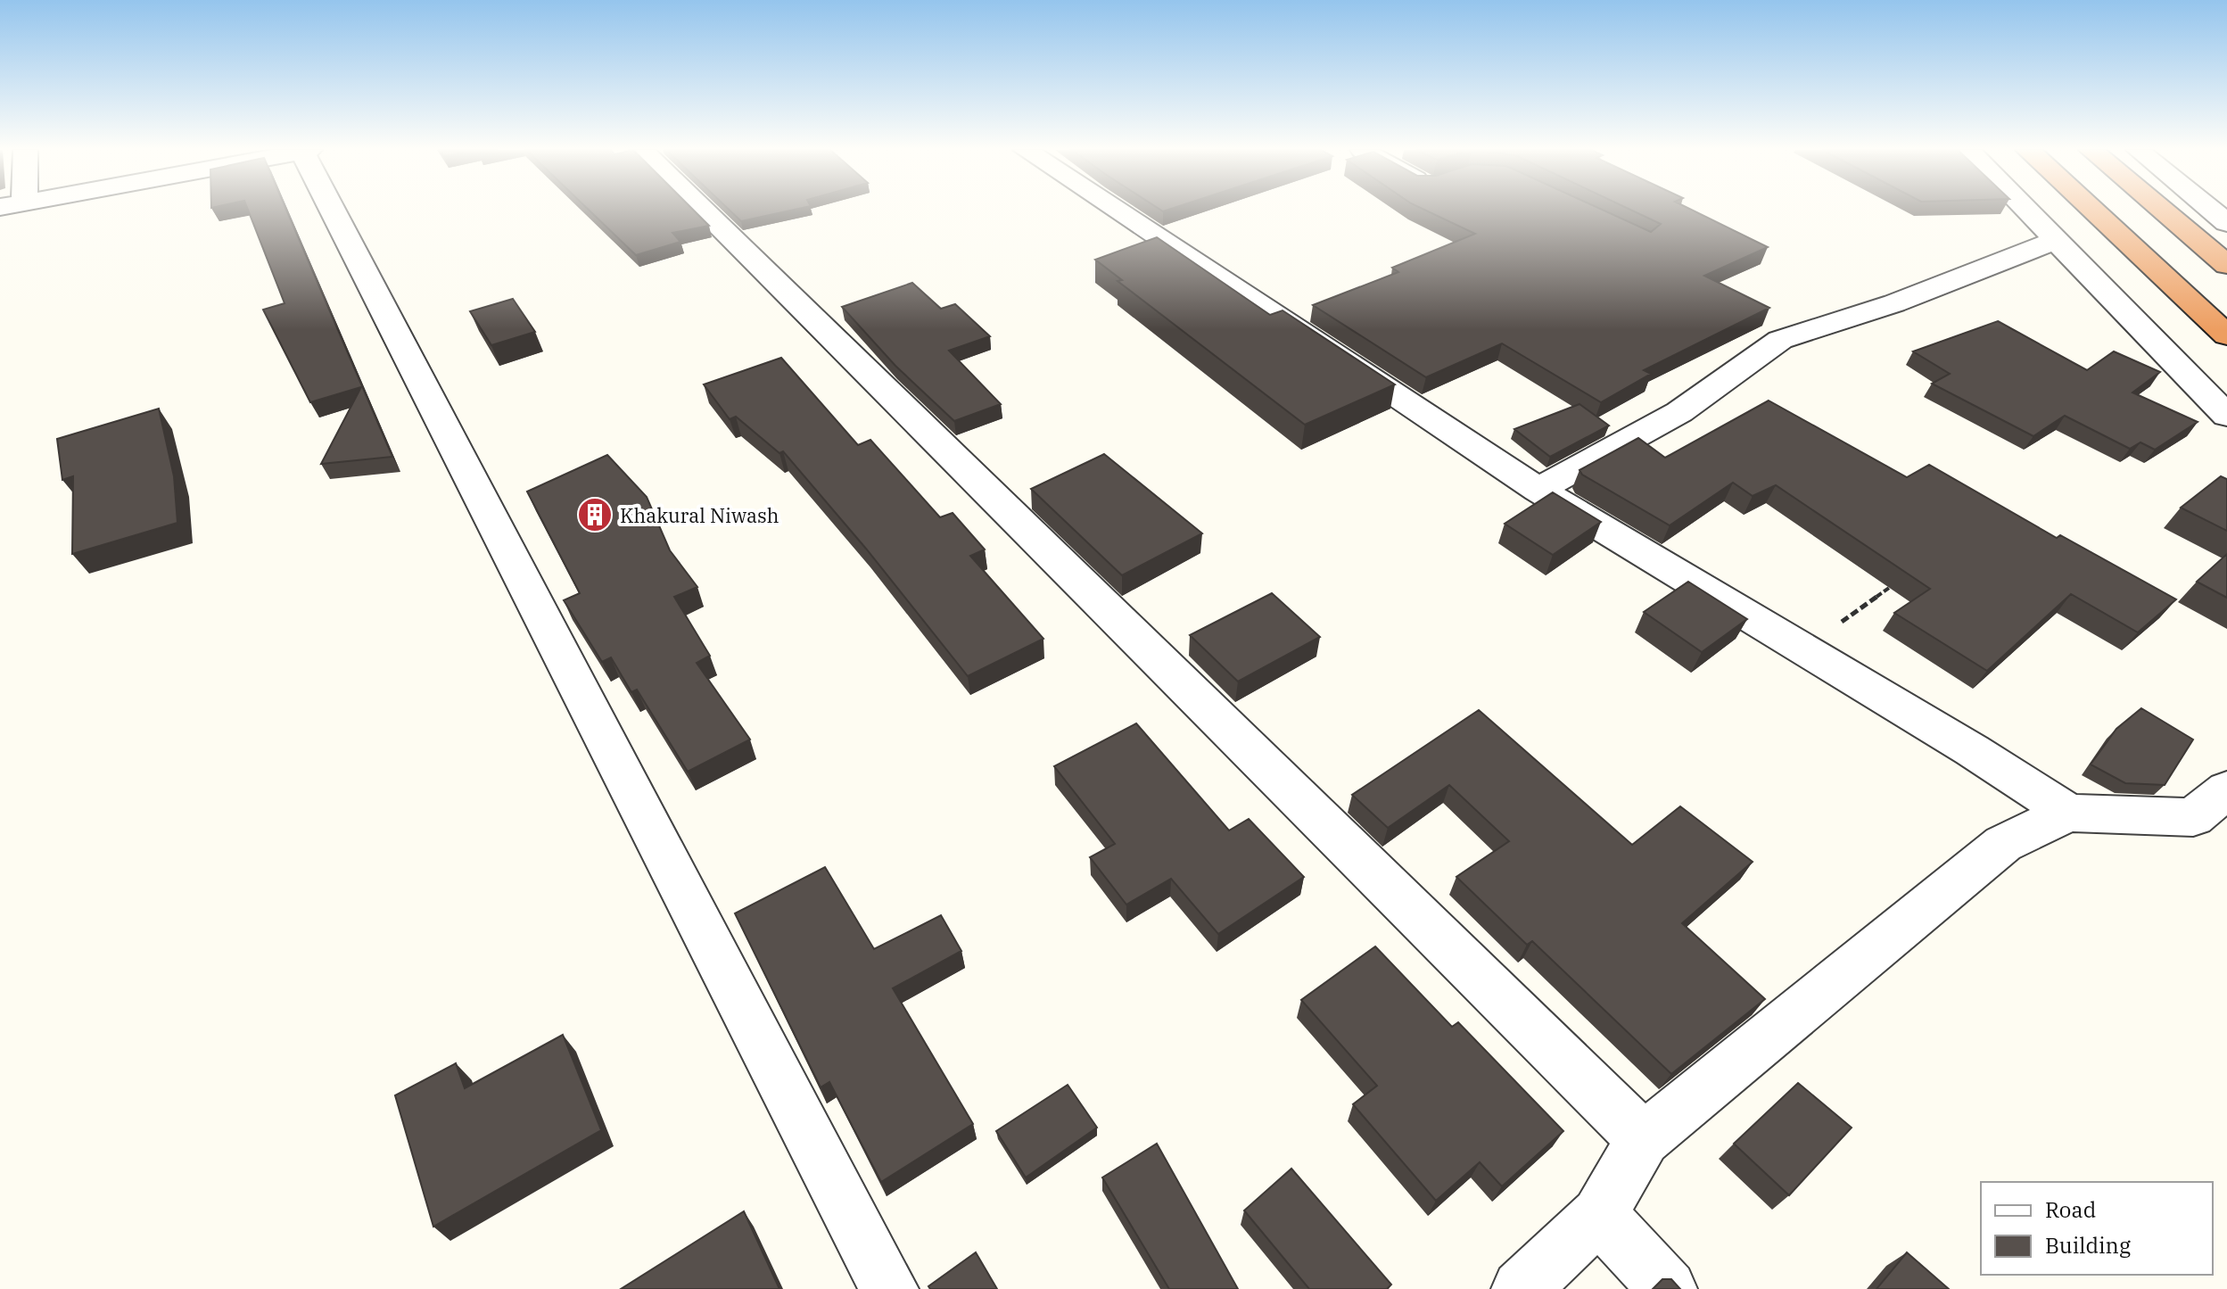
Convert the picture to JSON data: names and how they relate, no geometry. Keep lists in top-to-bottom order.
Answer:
{
  "places": {
    "building": ["Khakural Niwash"]
  },
  "legend": ["Road", "Building"]
}
